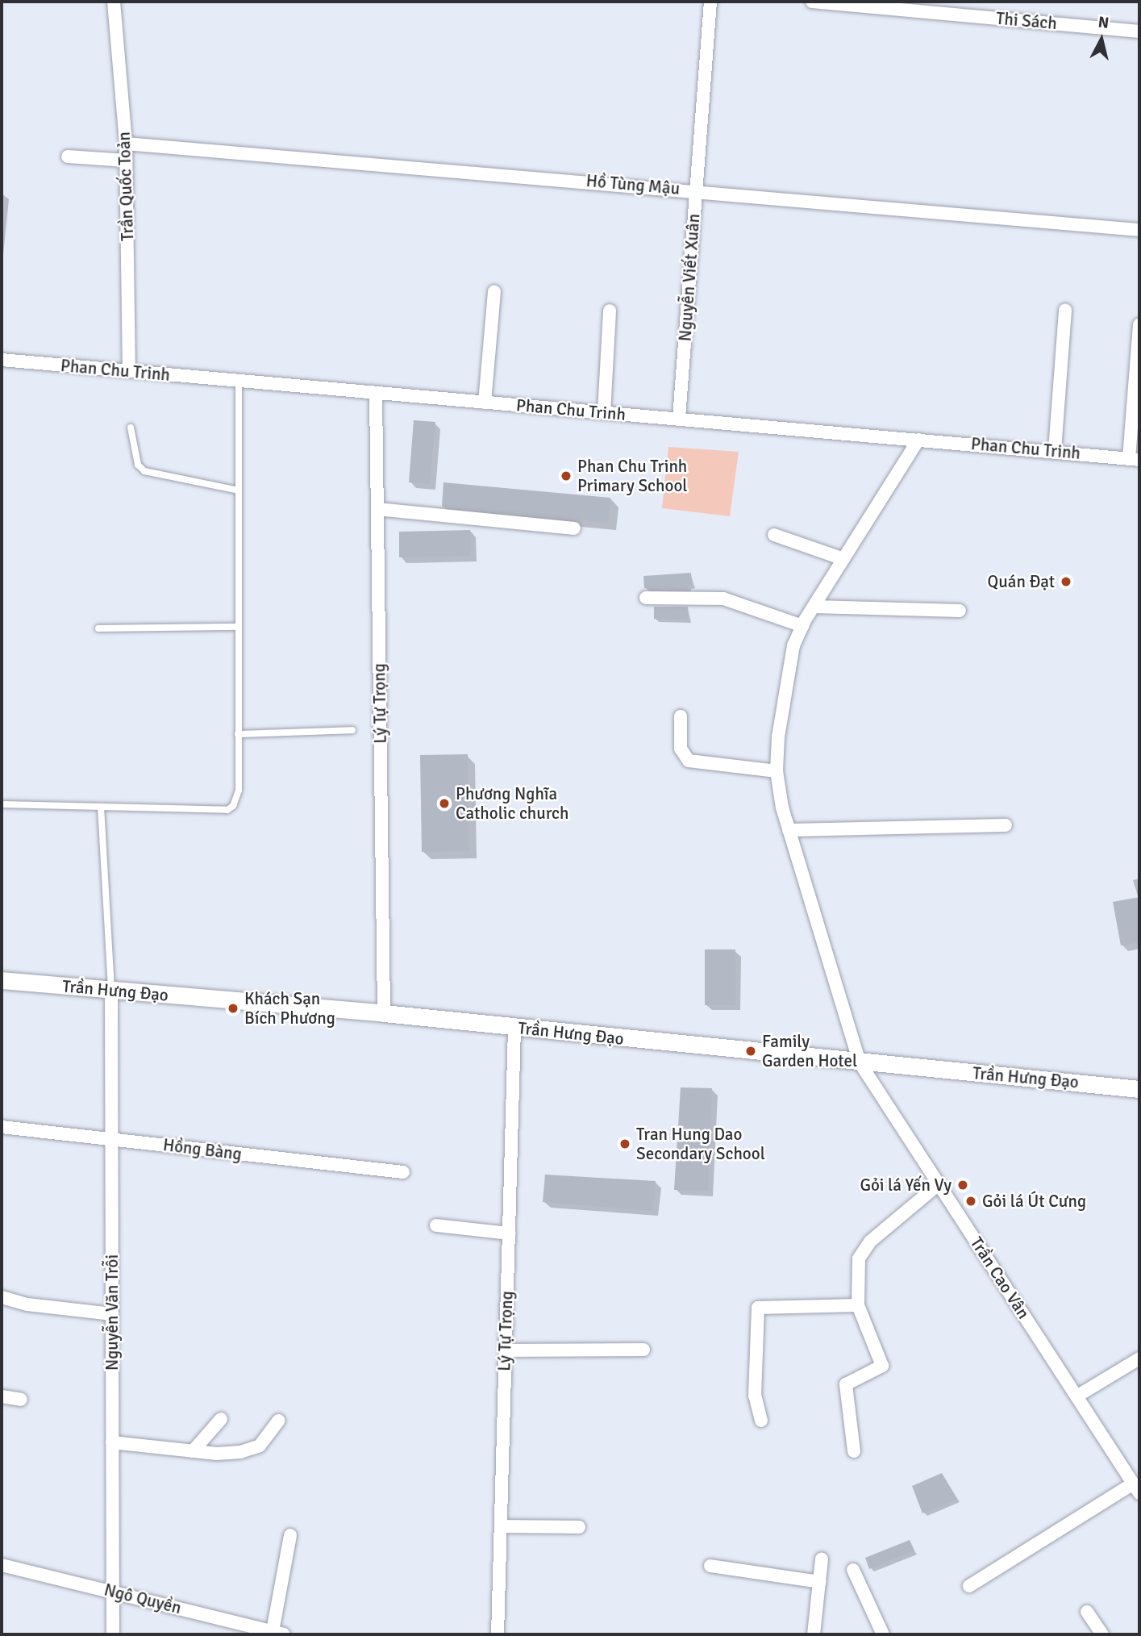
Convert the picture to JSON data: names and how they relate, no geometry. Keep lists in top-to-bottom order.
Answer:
{
  "streets": {
    "street": [
      "Thi Sách",
      "Hồ Tùng Mậu",
      "Trần Quốc Toản",
      "Nguyễn Viết Xuân",
      "Phan Chu Trinh",
      "Lý Tự Trọng",
      "Trần Hưng Đạo",
      "Hồng Bàng",
      "Trần Cao Vân",
      "Nguyễn Văn Trỗi",
      "Ngô Quyền"
    ]
  },
  "crossings": [
    ["Hồ Tùng Mậu", "Trần Quốc Toản"],
    ["Hồ Tùng Mậu", "Nguyễn Viết Xuân"],
    ["Trần Quốc Toản", "Phan Chu Trinh"],
    ["Nguyễn Viết Xuân", "Phan Chu Trinh"],
    ["Phan Chu Trinh", "Lý Tự Trọng"],
    ["Phan Chu Trinh", "Trần Cao Vân"],
    ["Lý Tự Trọng", "Trần Hưng Đạo"],
    ["Trần Hưng Đạo", "Trần Cao Vân"],
    ["Trần Hưng Đạo", "Nguyễn Văn Trỗi"],
    ["Hồng Bàng", "Nguyễn Văn Trỗi"],
    ["Nguyễn Văn Trỗi", "Ngô Quyền"]
  ],
  "places": [
    "Phan Chu Trinh Primary School",
    "Quán Đạt",
    "Phương Nghĩa Catholic church",
    "Khách Sạn Bích Phương",
    "Family Garden Hotel",
    "Tran Hung Dao Secondary School",
    "Gỏi lá Yến Vy",
    "Gỏi lá Út Cưng"
  ],
  "north": "top"
}
